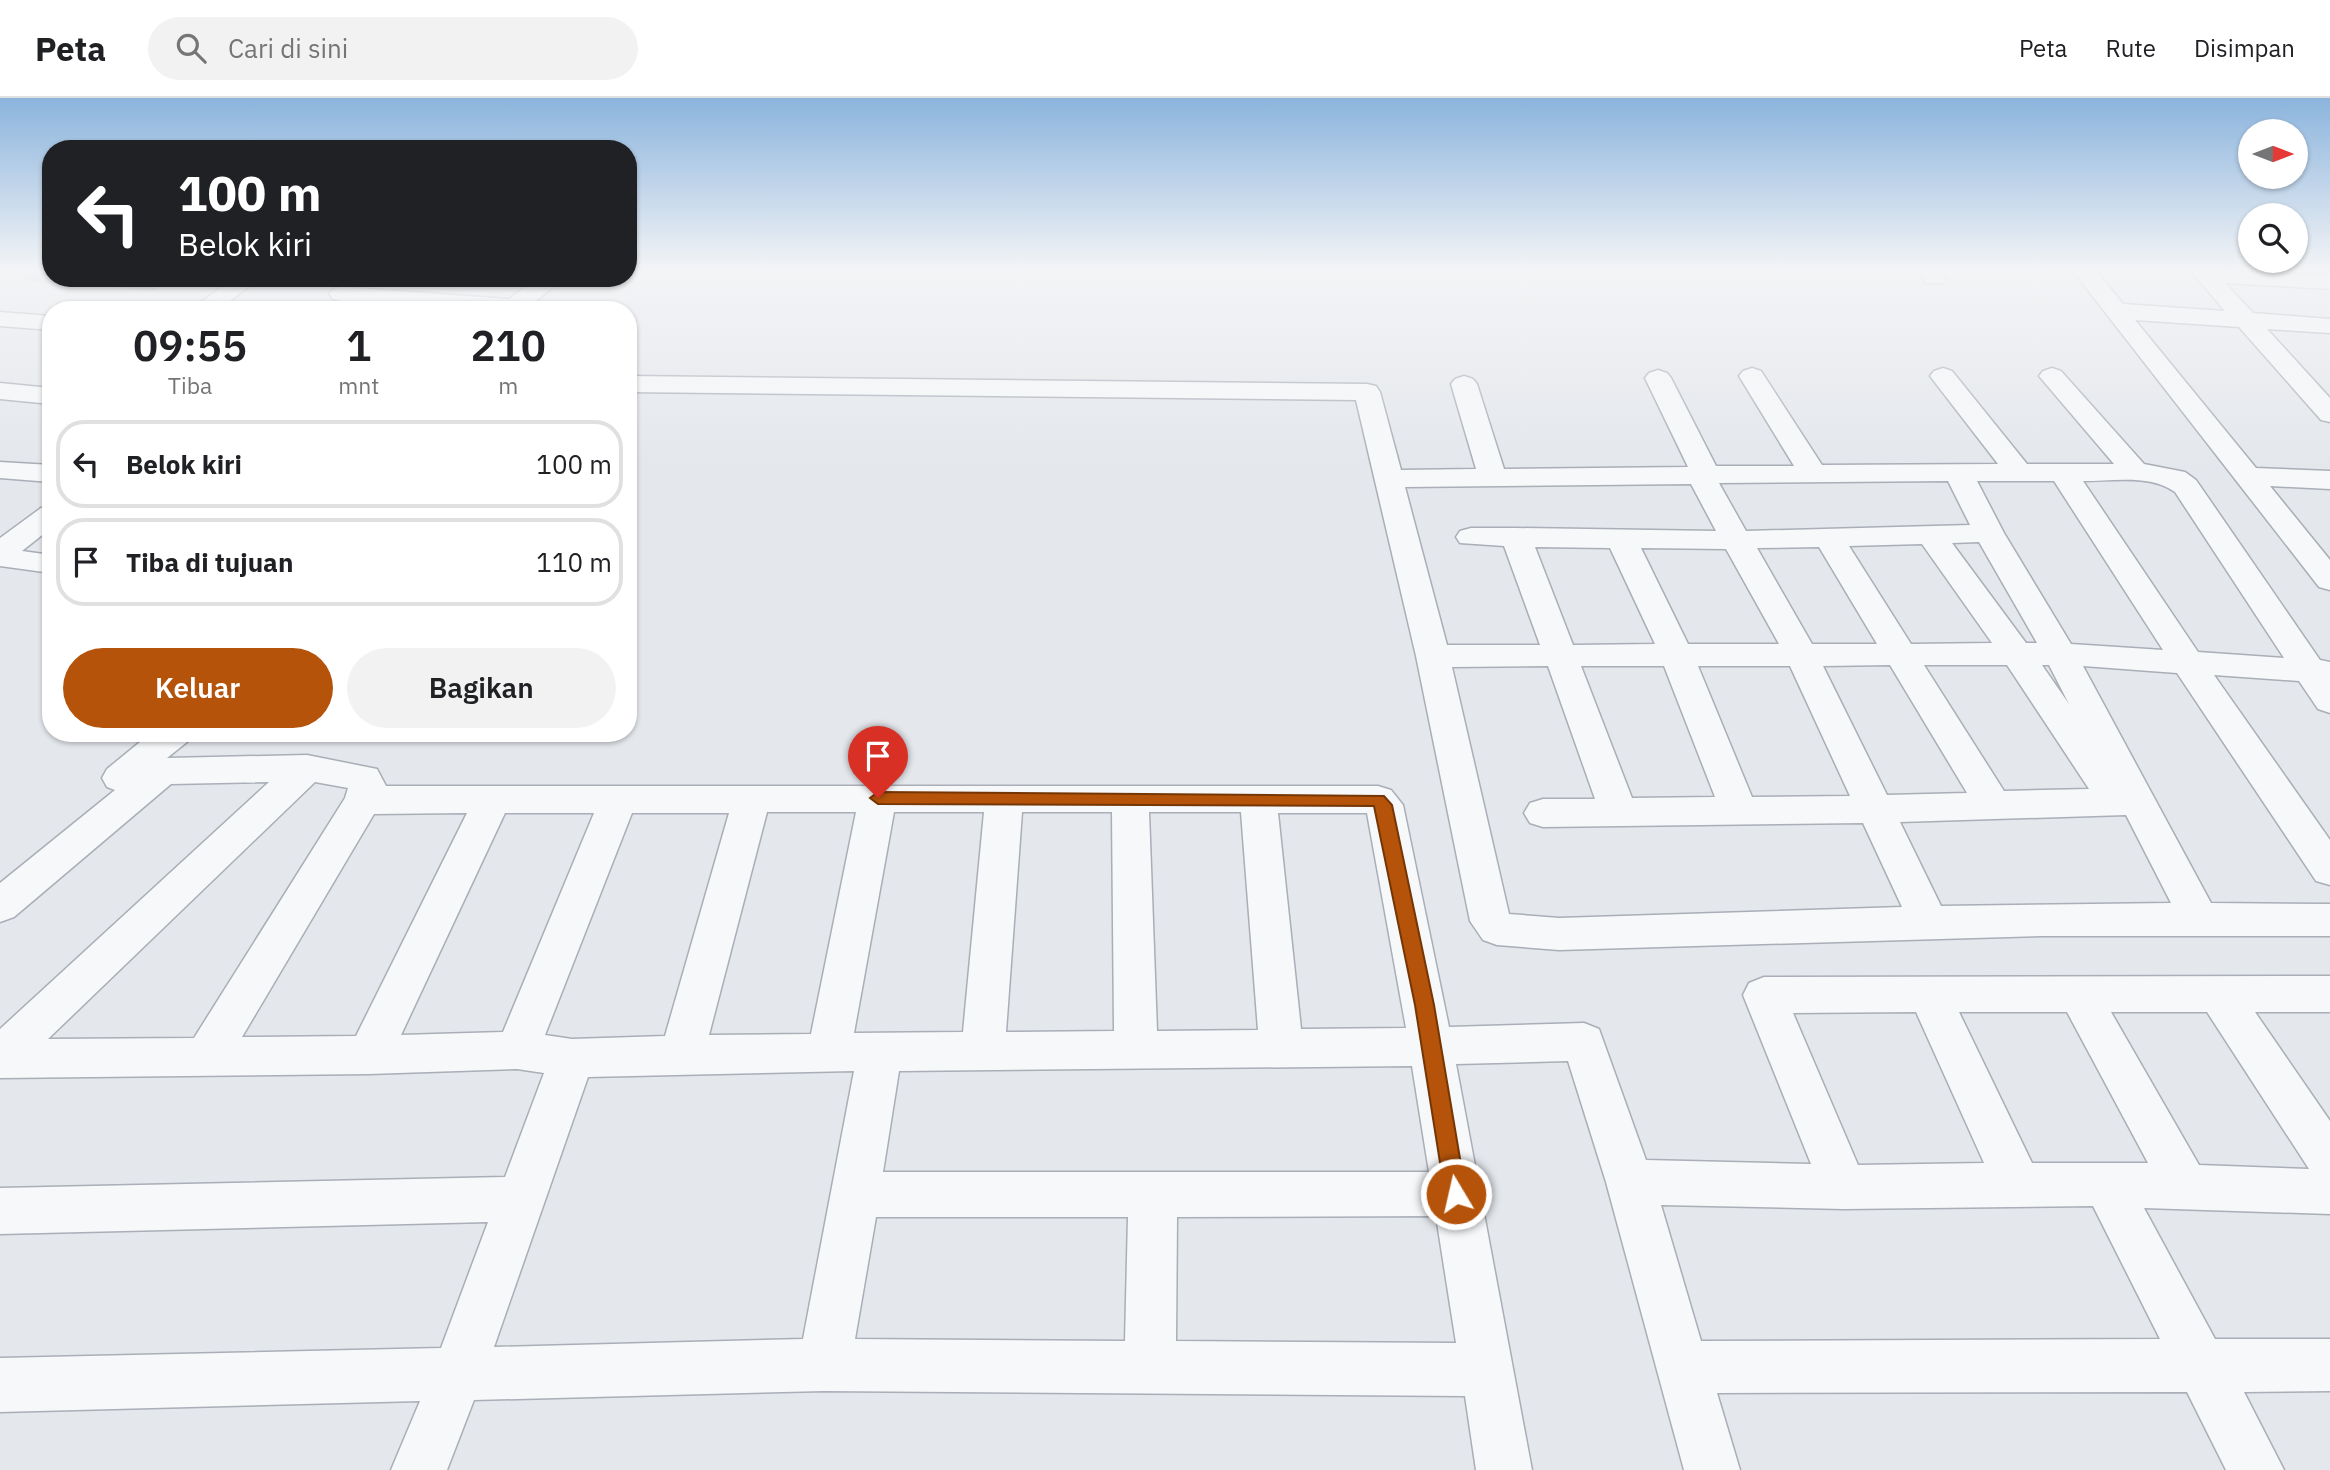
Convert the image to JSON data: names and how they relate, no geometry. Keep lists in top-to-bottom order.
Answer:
{
  "north": "right",
  "page": {
    "header": "Peta",
    "search": "Cari di sini",
    "nav": ["Peta", "Rute", "Disimpan"],
    "turn": ["100 m", "Belok kiri"],
    "eta": [
      "09:55",
      "Tiba",
      "1",
      "mnt",
      "210",
      "m"
    ],
    "list": [
      {
        "name": "Belok kiri",
        "value": "100 m"
      },
      {
        "name": "Tiba di tujuan",
        "value": "110 m"
      }
    ],
    "buttons": ["Keluar", "Bagikan"]
  }
}
